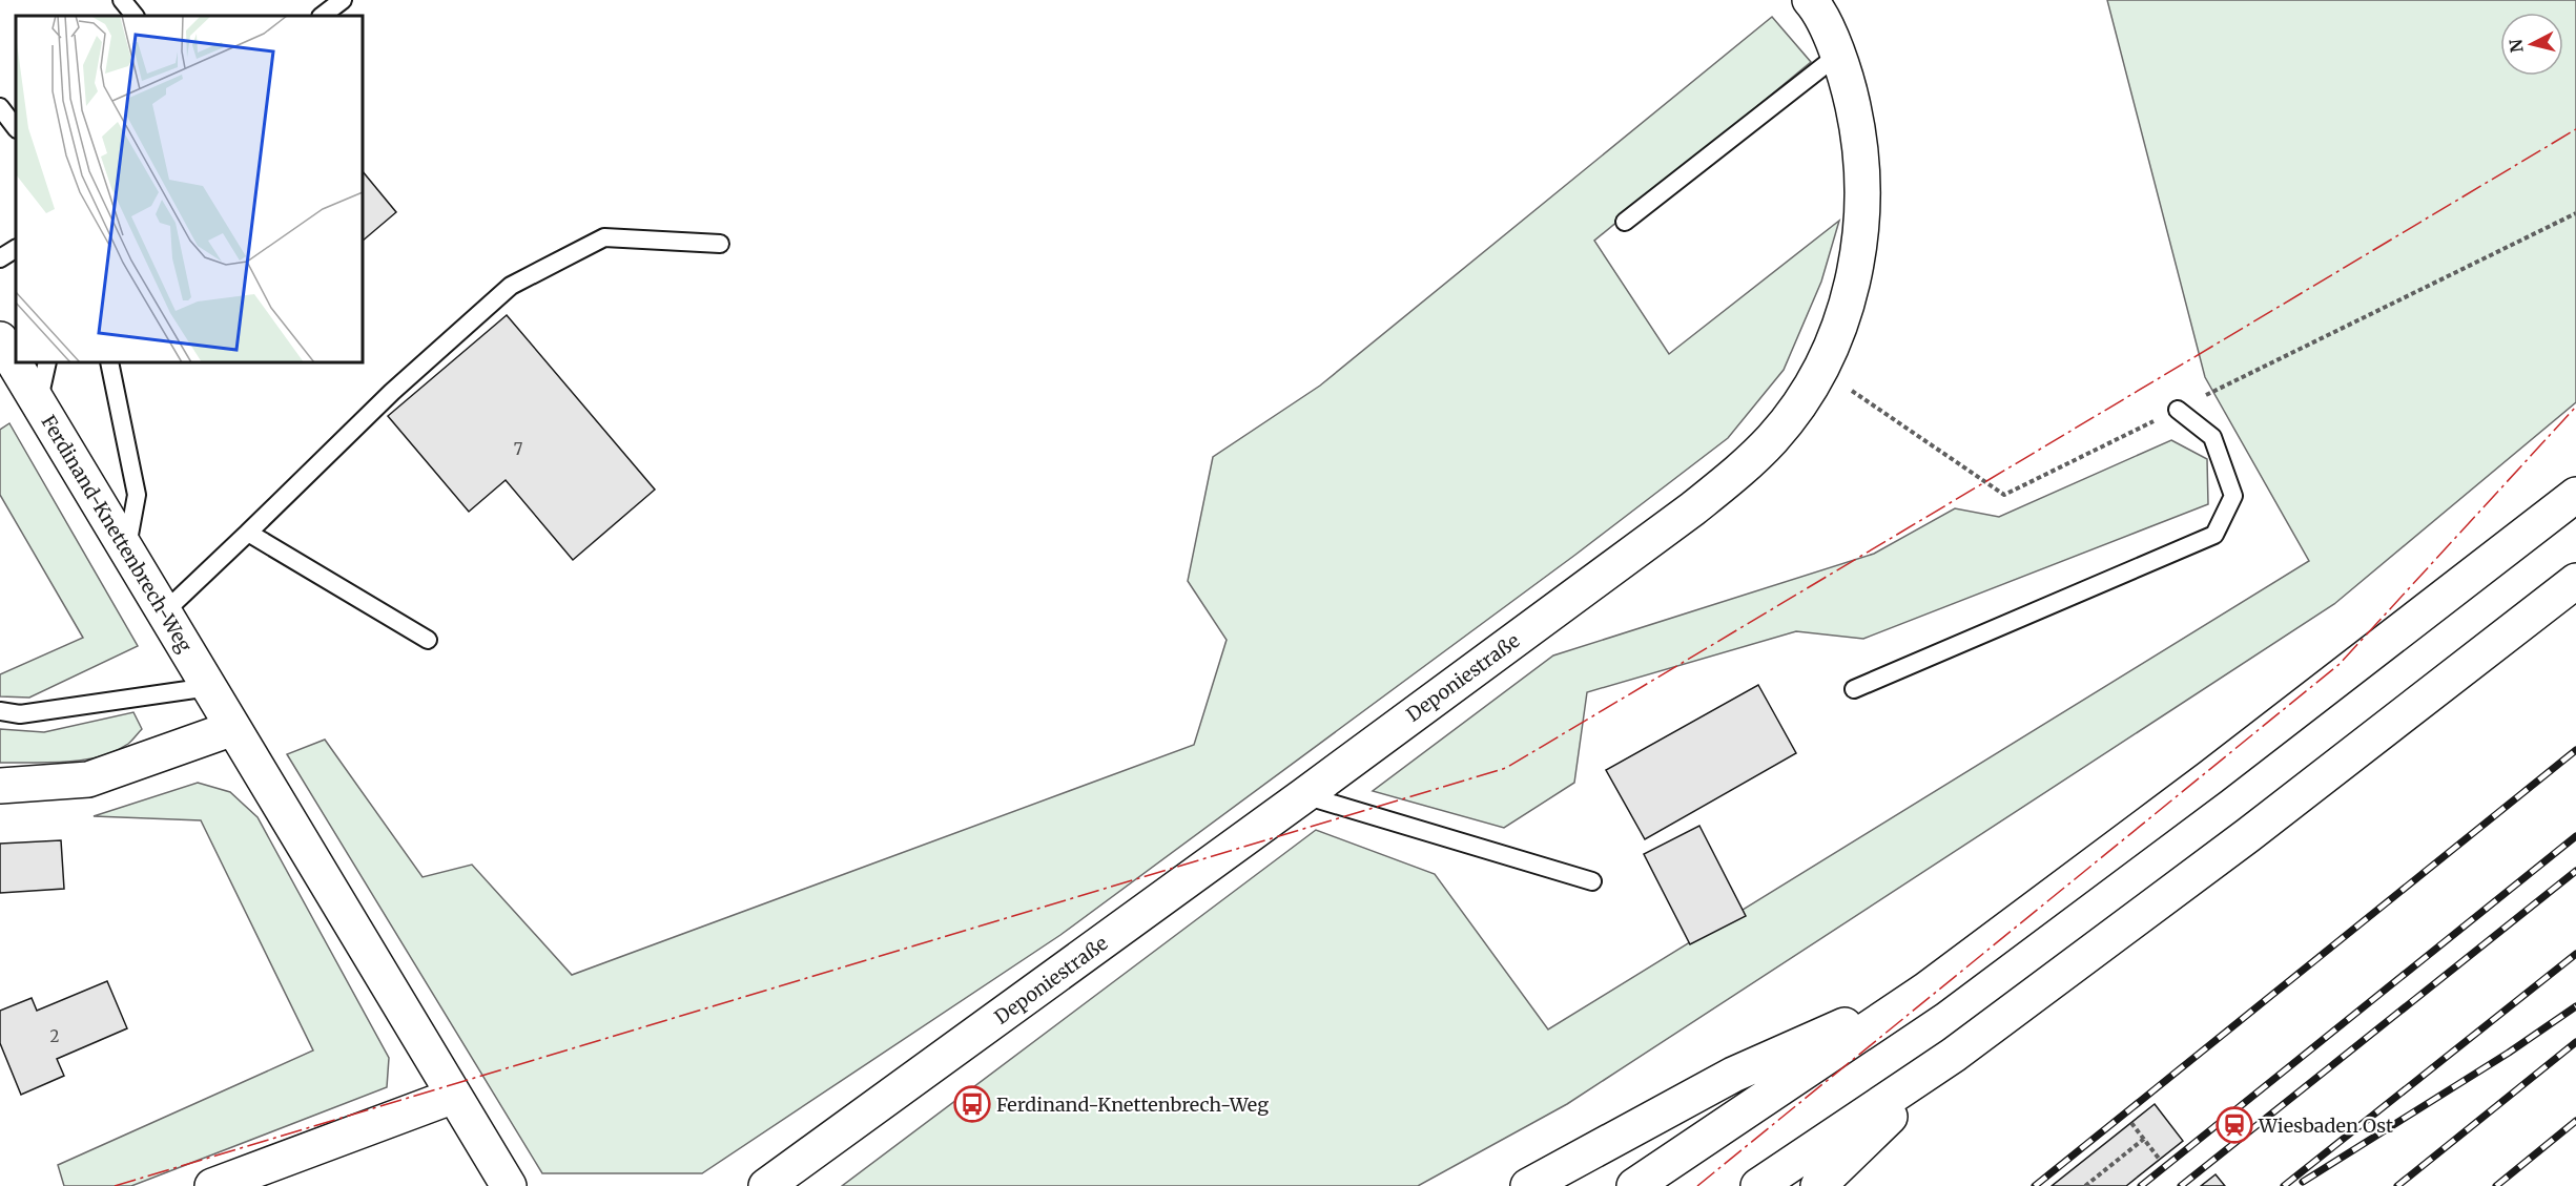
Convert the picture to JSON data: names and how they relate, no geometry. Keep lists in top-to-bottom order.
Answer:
{
  "streets": {
    "main road": ["Ferdinand-Knettenbrech-Weg", "Deponiestraße"]
  },
  "places": {
    "bus stop": ["Ferdinand-Knettenbrech-Weg"],
    "station": ["Wiesbaden Ost"]
  },
  "house_numbers": ["7", "2"],
  "north": "left"
}
